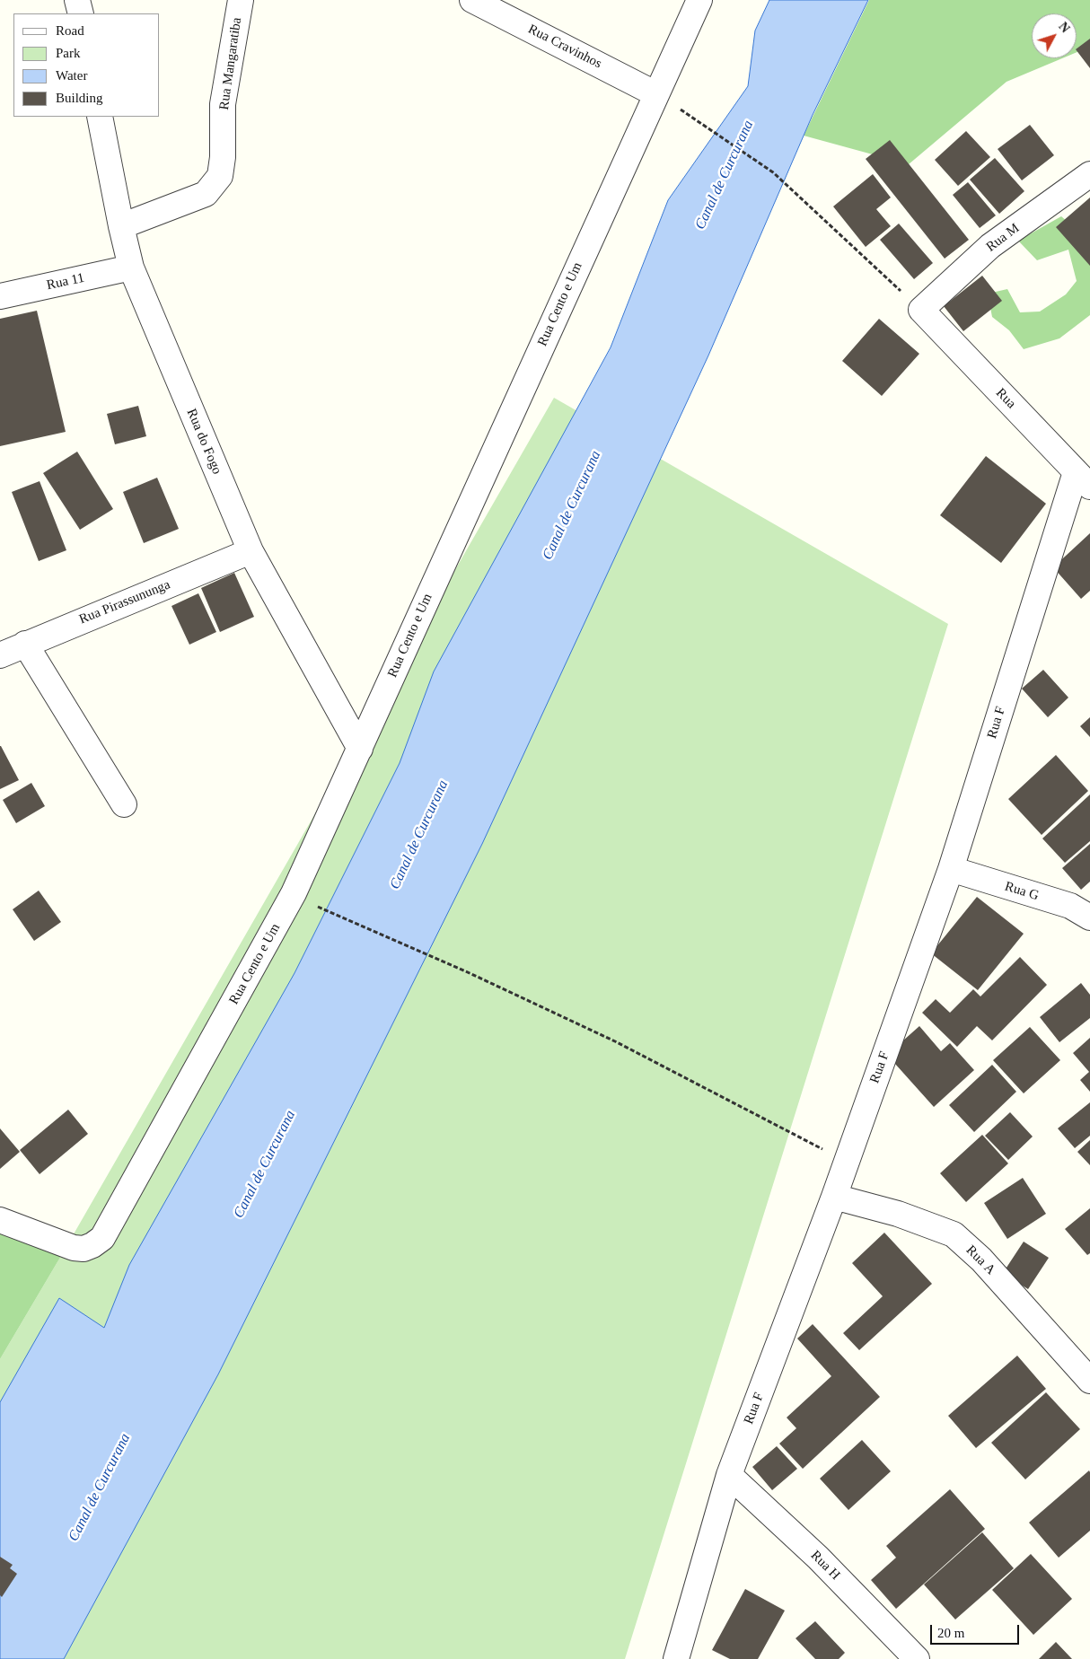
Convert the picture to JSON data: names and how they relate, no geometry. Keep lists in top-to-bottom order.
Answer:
{
  "streets": {
    "street": [
      "Rua Cravinhos",
      "Rua Mangaratiba",
      "Rua M",
      "Rua 11",
      "Rua Cento e Um",
      "Rua",
      "Rua do Fogo",
      "Rua Pirassununga",
      "Rua F",
      "Rua G",
      "Rua A",
      "Rua H"
    ]
  },
  "crossings": [
    ["Rua Cravinhos", "Rua Cento e Um"],
    ["Rua Mangaratiba", "Rua do Fogo"],
    ["Rua M", "Rua"],
    ["Rua 11", "Rua do Fogo"],
    ["Rua Cento e Um", "Rua do Fogo"],
    ["Rua", "Rua F"],
    ["Rua do Fogo", "Rua Pirassununga"],
    ["Rua F", "Rua G"],
    ["Rua F", "Rua A"],
    ["Rua F", "Rua H"]
  ],
  "water": ["Canal de Curcurana"],
  "legend": [
    "Road",
    "Park",
    "Water",
    "Building"
  ],
  "scale_bar": "20 m",
  "north": "top right"
}
